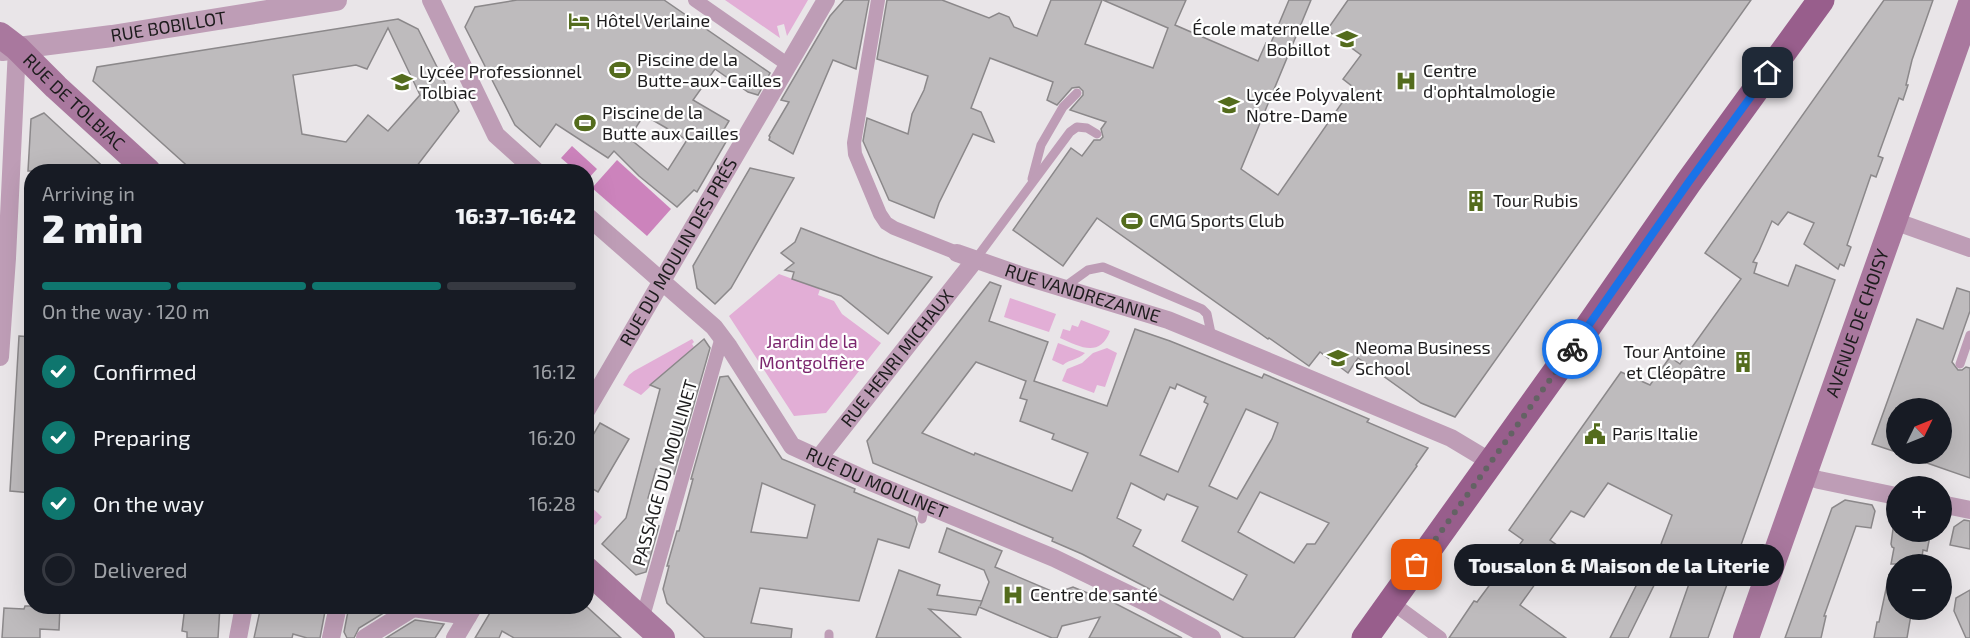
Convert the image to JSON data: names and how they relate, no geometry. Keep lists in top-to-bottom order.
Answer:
{
  "streets": {
    "main road": ["RUE DE TOLBIAC", "AVENUE DE CHOISY"],
    "street": [
      "RUE BOBILLOT",
      "RUE DU MOULIN DES PRÉS",
      "RUE VANDREZANNE",
      "RUE HENRI MICHAUX",
      "PASSAGE DU MOULINET",
      "RUE DU MOULINET"
    ]
  },
  "crossings": [
    ["RUE BOBILLOT", "RUE DE TOLBIAC"],
    ["RUE DU MOULIN DES PRÉS", "RUE DU MOULINET"],
    ["RUE VANDREZANNE", "RUE HENRI MICHAUX"],
    ["RUE HENRI MICHAUX", "RUE DU MOULINET"],
    ["PASSAGE DU MOULINET", "RUE DU MOULINET"]
  ],
  "parks": ["Jardin de la Montgolfière"],
  "places": {
    "hotel": ["Hôtel Verlaine"],
    "school or university": [
      "École maternelle Bobillot",
      "Lycée Professionnel Tolbiac",
      "Lycée Polyvalent Notre-Dame",
      "Neoma Business School"
    ],
    "sports": ["Piscine de la Butte-aux-Cailles", "Piscine de la Butte aux Cailles", "CMG Sports Club"],
    "hospital": ["Centre d'ophtalmologie", "Centre de santé"],
    "building": ["Tour Rubis", "Tour Antoine et Cléopâtre"],
    "public building": ["Paris Italie"],
    "other": ["Tousalon & Maison de la Literie"]
  },
  "north": "top right",
  "page": {
    "heading": ["2 min", "Arriving in", "16:37–16:42"],
    "bar": "On the way · 120 m",
    "list": [
      ["Confirmed", "16:12"],
      ["Preparing", "16:20"],
      ["On the way", "16:28"],
      "Delivered"
    ],
    "map_buttons": ["+", "−"],
    "bubble": "Tousalon & Maison de la Literie"
  }
}
